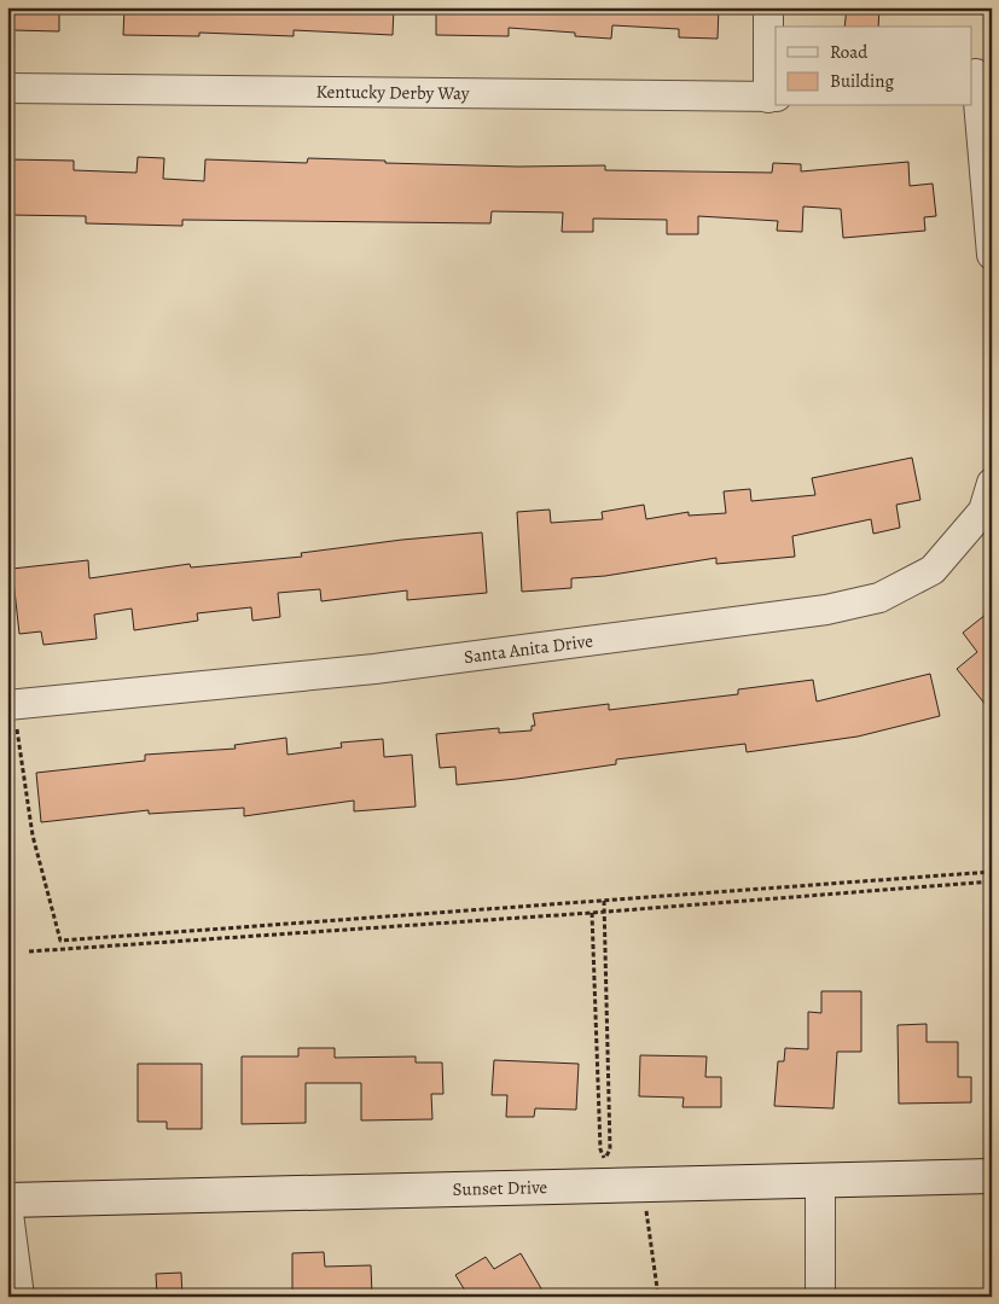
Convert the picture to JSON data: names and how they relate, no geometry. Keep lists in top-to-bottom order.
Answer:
{
  "streets": {
    "main road": ["Sunset Drive"],
    "street": ["Kentucky Derby Way", "Santa Anita Drive"]
  },
  "legend": ["Road", "Building"]
}
